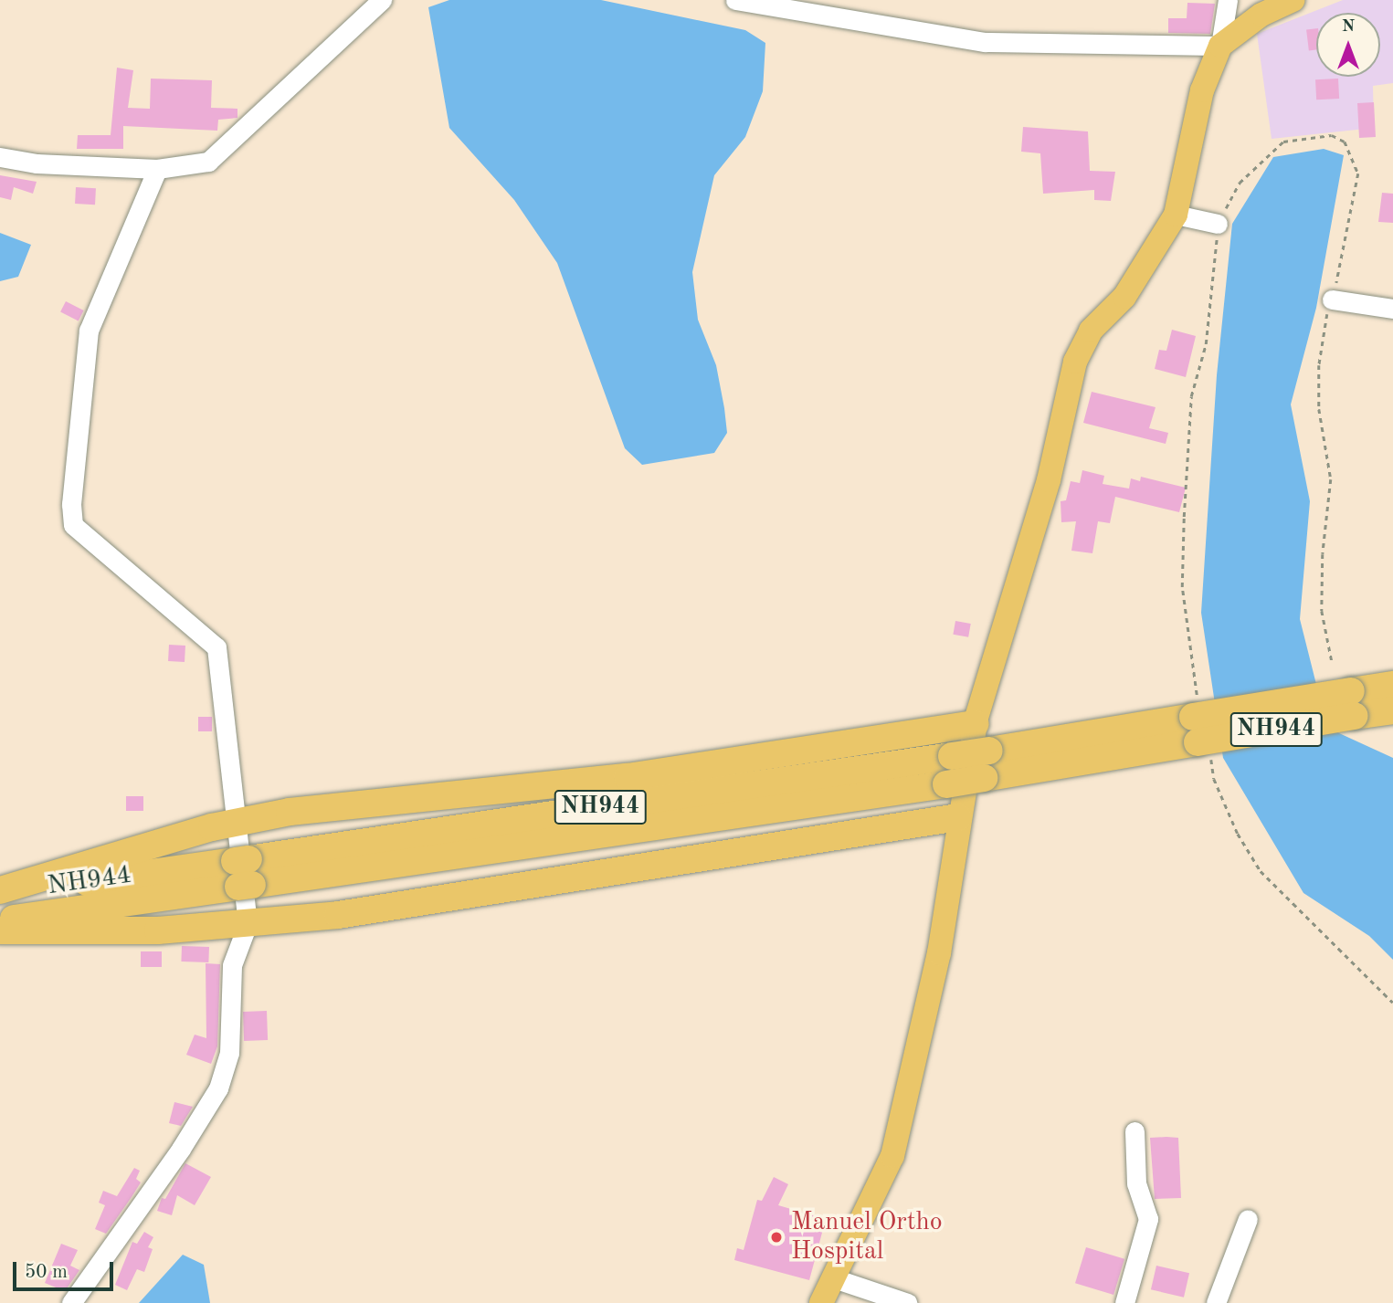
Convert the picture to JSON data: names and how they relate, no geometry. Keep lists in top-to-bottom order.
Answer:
{
  "streets": {
    "highway": ["NH944"]
  },
  "places": ["Manuel Ortho Hospital"],
  "scale_bar": "50 m",
  "north": "top"
}
